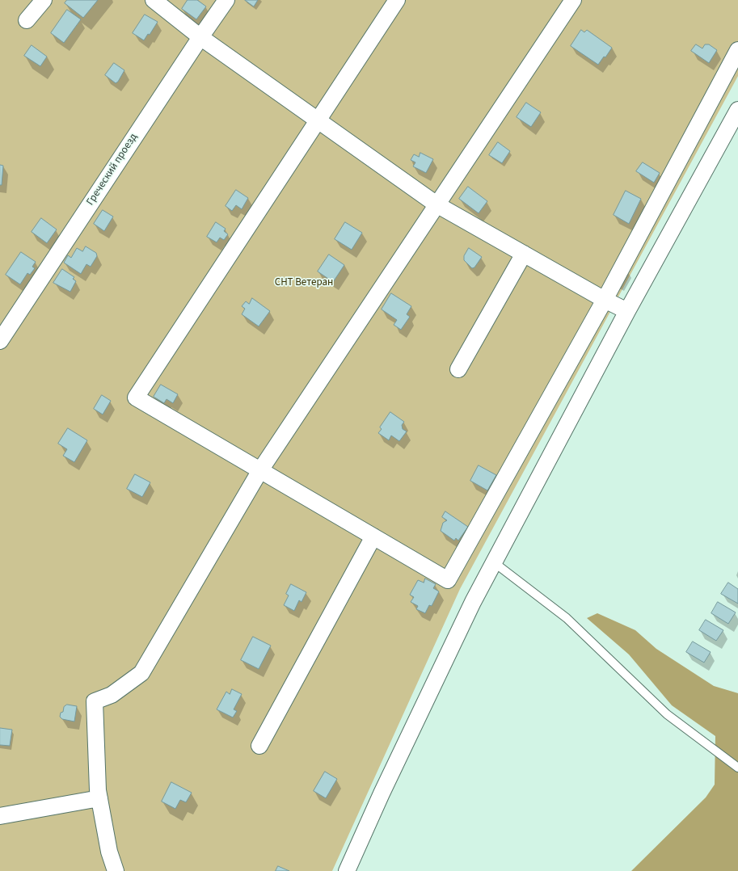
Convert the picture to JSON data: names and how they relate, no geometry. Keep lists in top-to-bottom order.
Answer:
{
  "streets": {
    "street": ["Греческий проезд"]
  },
  "parks": ["СНТ Ветеран"]
}
